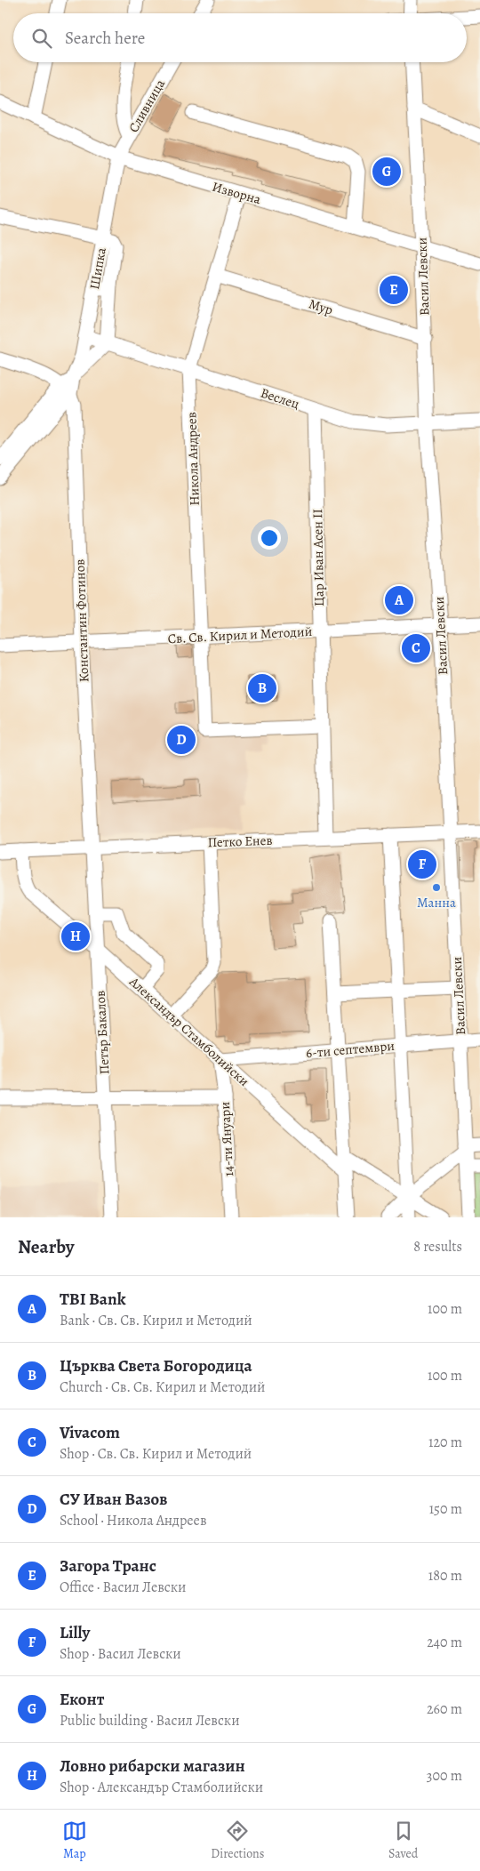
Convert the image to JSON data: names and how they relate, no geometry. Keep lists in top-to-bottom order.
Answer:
{
  "streets": {
    "street": [
      "Сливница",
      "Изворна",
      "Шипка",
      "Васил Левски",
      "Мур",
      "Веслец",
      "Никола Андреев",
      "Цар Иван Асен II",
      "Константин Фотинов",
      "Св. Св. Кирил и Методий",
      "Петко Енев",
      "Александър Стамболийски",
      "Петър Бакалов",
      "6-ти септември",
      "14-ти Януари"
    ]
  },
  "crossings": [
    ["Сливница", "Изворна"],
    ["Сливница", "Шипка"],
    ["Изворна", "Шипка"],
    ["Изворна", "Васил Левски"],
    ["Изворна", "Никола Андреев"],
    ["Шипка", "Веслец"],
    ["Васил Левски", "Мур"],
    ["Васил Левски", "Веслец"],
    ["Васил Левски", "Св. Св. Кирил и Методий"],
    ["Васил Левски", "Петко Енев"],
    ["Васил Левски", "6-ти септември"],
    ["Мур", "Никола Андреев"],
    ["Веслец", "Никола Андреев"],
    ["Веслец", "Цар Иван Асен II"],
    ["Никола Андреев", "Цар Иван Асен II"],
    ["Никола Андреев", "Св. Св. Кирил и Методий"],
    ["Цар Иван Асен II", "Св. Св. Кирил и Методий"],
    ["Цар Иван Асен II", "Петко Енев"],
    ["Константин Фотинов", "Св. Св. Кирил и Методий"],
    ["Константин Фотинов", "Петко Енев"],
    ["Константин Фотинов", "Петър Бакалов"],
    ["Петко Енев", "Александър Стамболийски"],
    ["Петко Енев", "Петър Бакалов"],
    ["Александър Стамболийски", "Петър Бакалов"],
    ["Александър Стамболийски", "6-ти септември"],
    ["Александър Стамболийски", "14-ти Януари"],
    ["6-ти септември", "14-ти Януари"]
  ],
  "places": ["Манна"],
  "page": {
    "search": "Search here",
    "pins": [
      "G",
      "E",
      "A",
      "C",
      "B",
      "D",
      "F",
      "H"
    ],
    "heading": ["Nearby", "8 results"],
    "list": [
      {
        "mark": "A",
        "name": "TBI Bank",
        "note": "Bank · Св. Св. Кирил и Методий",
        "value": "100 m"
      },
      {
        "mark": "B",
        "name": "Църква Света Богородица",
        "note": "Church · Св. Св. Кирил и Методий",
        "value": "100 m"
      },
      {
        "mark": "C",
        "name": "Vivacom",
        "note": "Shop · Св. Св. Кирил и Методий",
        "value": "120 m"
      },
      {
        "mark": "D",
        "name": "СУ Иван Вазов",
        "note": "School · Никола Андреев",
        "value": "150 m"
      },
      {
        "mark": "E",
        "name": "Загора Транс",
        "note": "Office · Васил Левски",
        "value": "180 m"
      },
      {
        "mark": "F",
        "name": "Lilly",
        "note": "Shop · Васил Левски",
        "value": "240 m"
      },
      {
        "mark": "G",
        "name": "Еконт",
        "note": "Public building · Васил Левски",
        "value": "260 m"
      },
      {
        "mark": "H",
        "name": "Ловно рибарски магазин",
        "note": "Shop · Александър Стамболийски",
        "value": "300 m"
      }
    ],
    "nav": ["Map", "Directions", "Saved"]
  }
}
